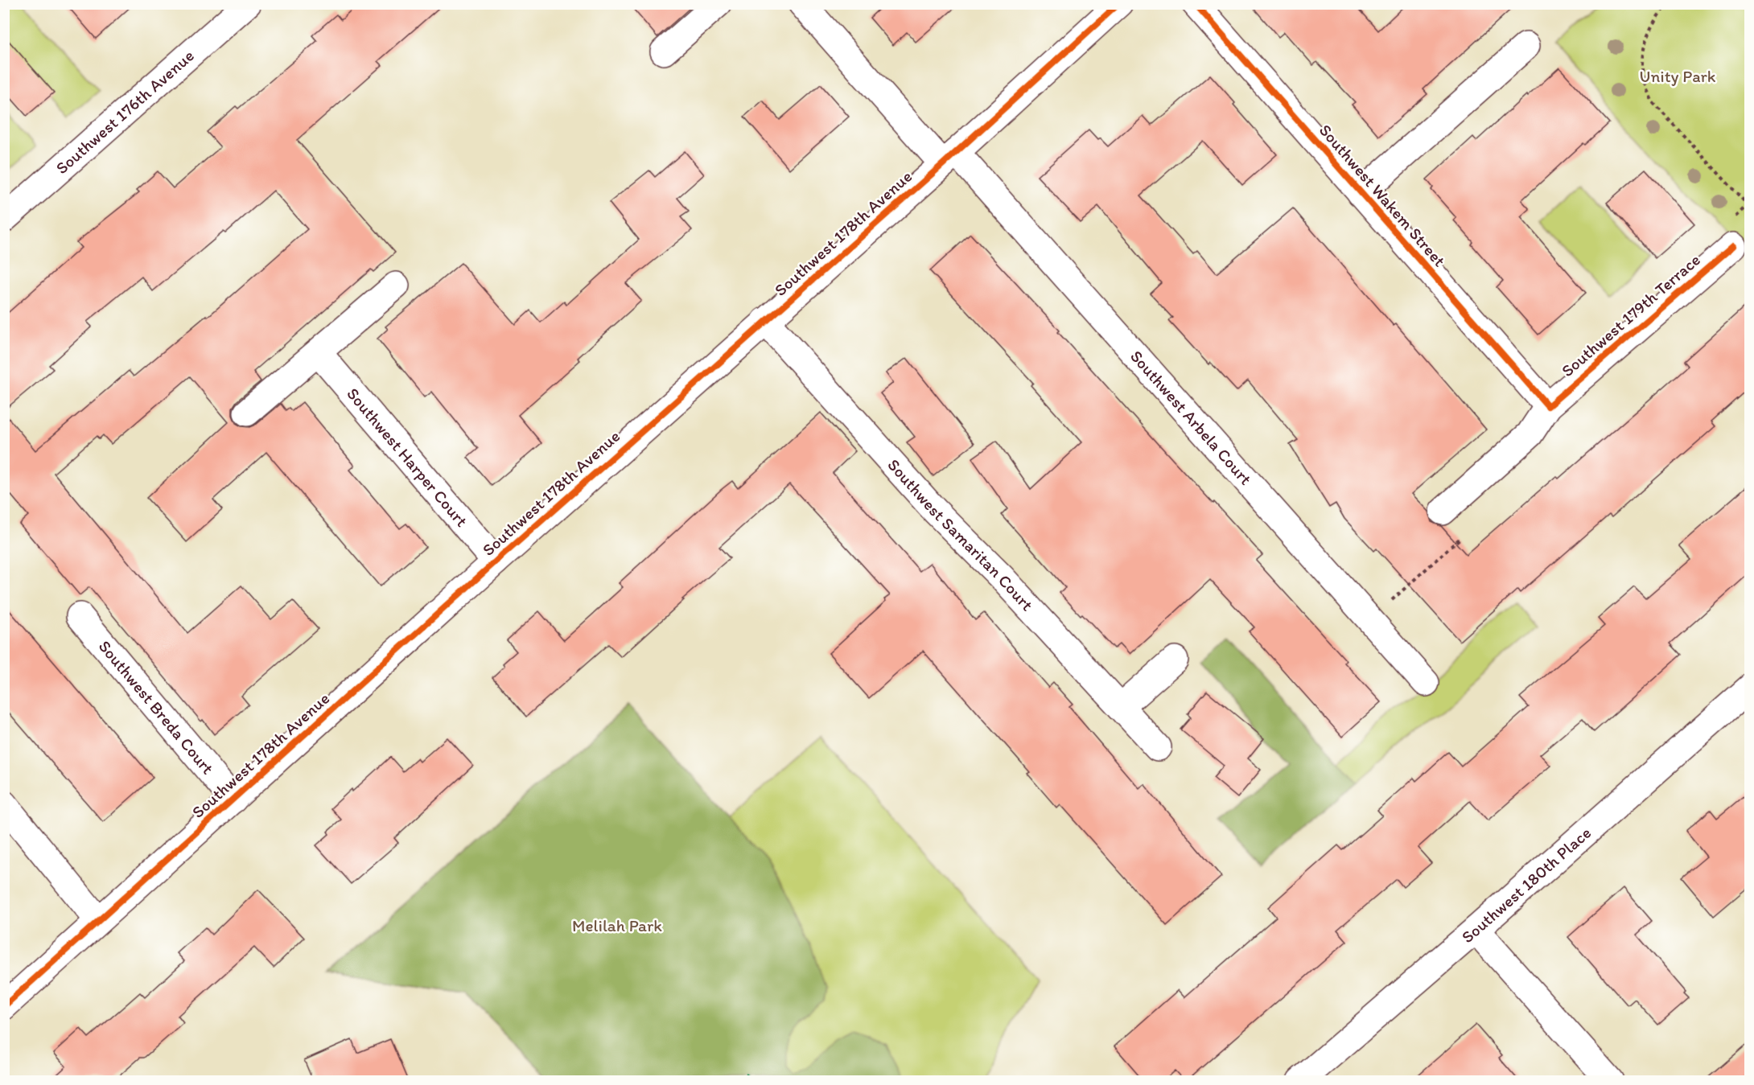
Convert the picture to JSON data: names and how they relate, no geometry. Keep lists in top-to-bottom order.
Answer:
{
  "streets": {
    "street": [
      "Southwest 176th Avenue",
      "Southwest Wakem Street",
      "Southwest 178th Avenue",
      "Southwest 179th Terrace",
      "Southwest Arbela Court",
      "Southwest Harper Court",
      "Southwest Samaritan Court",
      "Southwest Breda Court",
      "Southwest 180th Place"
    ]
  },
  "crossings": [
    ["Southwest Wakem Street", "Southwest 179th Terrace"],
    ["Southwest 178th Avenue", "Southwest Arbela Court"],
    ["Southwest 178th Avenue", "Southwest Harper Court"],
    ["Southwest 178th Avenue", "Southwest Samaritan Court"],
    ["Southwest 178th Avenue", "Southwest Breda Court"]
  ],
  "parks": ["Unity Park", "Melilah Park"]
}
